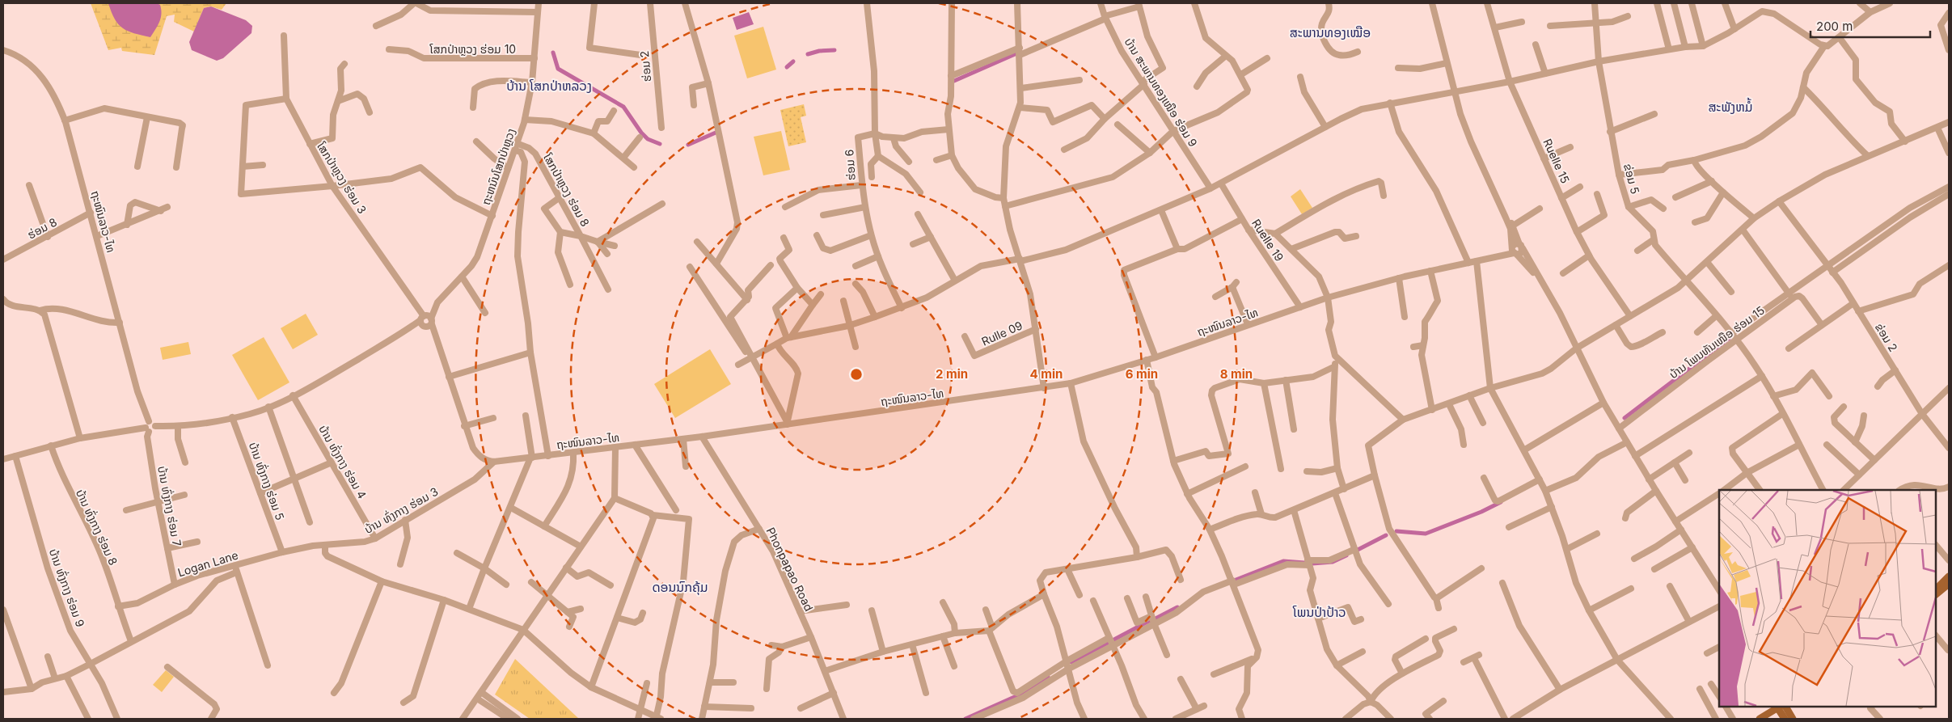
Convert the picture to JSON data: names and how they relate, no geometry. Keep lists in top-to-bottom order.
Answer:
{
  "streets": {
    "street": [
      "ໂສກປ່າຫຼວງ ຮ່ອມ 10",
      "ຮ່ອມ 2",
      "ບ້ານ ສະພານທອງເໜືອ ຮ່ອມ 9",
      "Ruelle 15",
      "ຮ່ອມ 6",
      "ຖະຫນົນໂສກປ່າຫຼວງ",
      "ໂສກປ່າຫຼວງ ຮ່ອມ 3",
      "ຂ່ອມ 5",
      "ໂສກປ່າຫຼວງ ຮ່ອມ 8",
      "ຖະໜົນລາວ-ໄທ",
      "ຮ່ອມ 8",
      "Ruelle 19",
      "Rulle 09",
      "ຂ່ອມ 2",
      "ບ້ານ ໂພນທັນເໜືອ ຮ່ອມ 15",
      "ບ້ານ ທົ່ງກາງ ຮ່ອມ 4",
      "ບ້ານ ທົ່ງກາງ ຮ່ອມ 5",
      "ບ້ານ ທົ່ງກາງ ຮ່ອມ 7",
      "ບ້ານ ທົ່ງກາງ ຮ່ອມ 3",
      "ບ້ານ ທົ່ງກາງ ຮ່ອມ 8",
      "Logan Lane",
      "Phonpapao Road",
      "ບ້ານ ທົ່ງກາງ ຮ່ອມ 9"
    ]
  },
  "crossings": [
    ["ໂສກປ່າຫຼວງ ຮ່ອມ 10", "ຖະຫນົນໂສກປ່າຫຼວງ"],
    ["ຖະຫນົນໂສກປ່າຫຼວງ", "ໂສກປ່າຫຼວງ ຮ່ອມ 3"],
    ["ຖະຫນົນໂສກປ່າຫຼວງ", "ໂສກປ່າຫຼວງ ຮ່ອມ 8"],
    ["ຂ່ອມ 5", "ບ້ານ ໂພນທັນເໜືອ ຮ່ອມ 15"],
    ["ຖະໜົນລາວ-ໄທ", "ຮ່ອມ 8"],
    ["ຖະໜົນລາວ-ໄທ", "Ruelle 19"],
    ["ຖະໜົນລາວ-ໄທ", "ບ້ານ ທົ່ງກາງ ຮ່ອມ 7"],
    ["ຖະໜົນລາວ-ໄທ", "ບ້ານ ທົ່ງກາງ ຮ່ອມ 3"],
    ["ຖະໜົນລາວ-ໄທ", "Phonpapao Road"],
    ["ບ້ານ ທົ່ງກາງ ຮ່ອມ 4", "ບ້ານ ທົ່ງກາງ ຮ່ອມ 3"],
    ["ບ້ານ ທົ່ງກາງ ຮ່ອມ 5", "ບ້ານ ທົ່ງກາງ ຮ່ອມ 3"],
    ["ບ້ານ ທົ່ງກາງ ຮ່ອມ 5", "Logan Lane"],
    ["ບ້ານ ທົ່ງກາງ ຮ່ອມ 7", "Logan Lane"],
    ["ບ້ານ ທົ່ງກາງ ຮ່ອມ 3", "Logan Lane"],
    ["ບ້ານ ທົ່ງກາງ ຮ່ອມ 8", "Logan Lane"]
  ],
  "districts": [
    "ສະພານທອງເໝືອ",
    "ບ້ານ ໂສກປ່າຫລວງ",
    "ສະພັງຫມໍ້",
    "ດອນນົກຄຸ້ມ",
    "ໂພນປ່າປ້າວ"
  ],
  "scale_bar": "200 m",
  "rings": [
    "2 min",
    "4 min",
    "6 min",
    "8 min"
  ]
}
